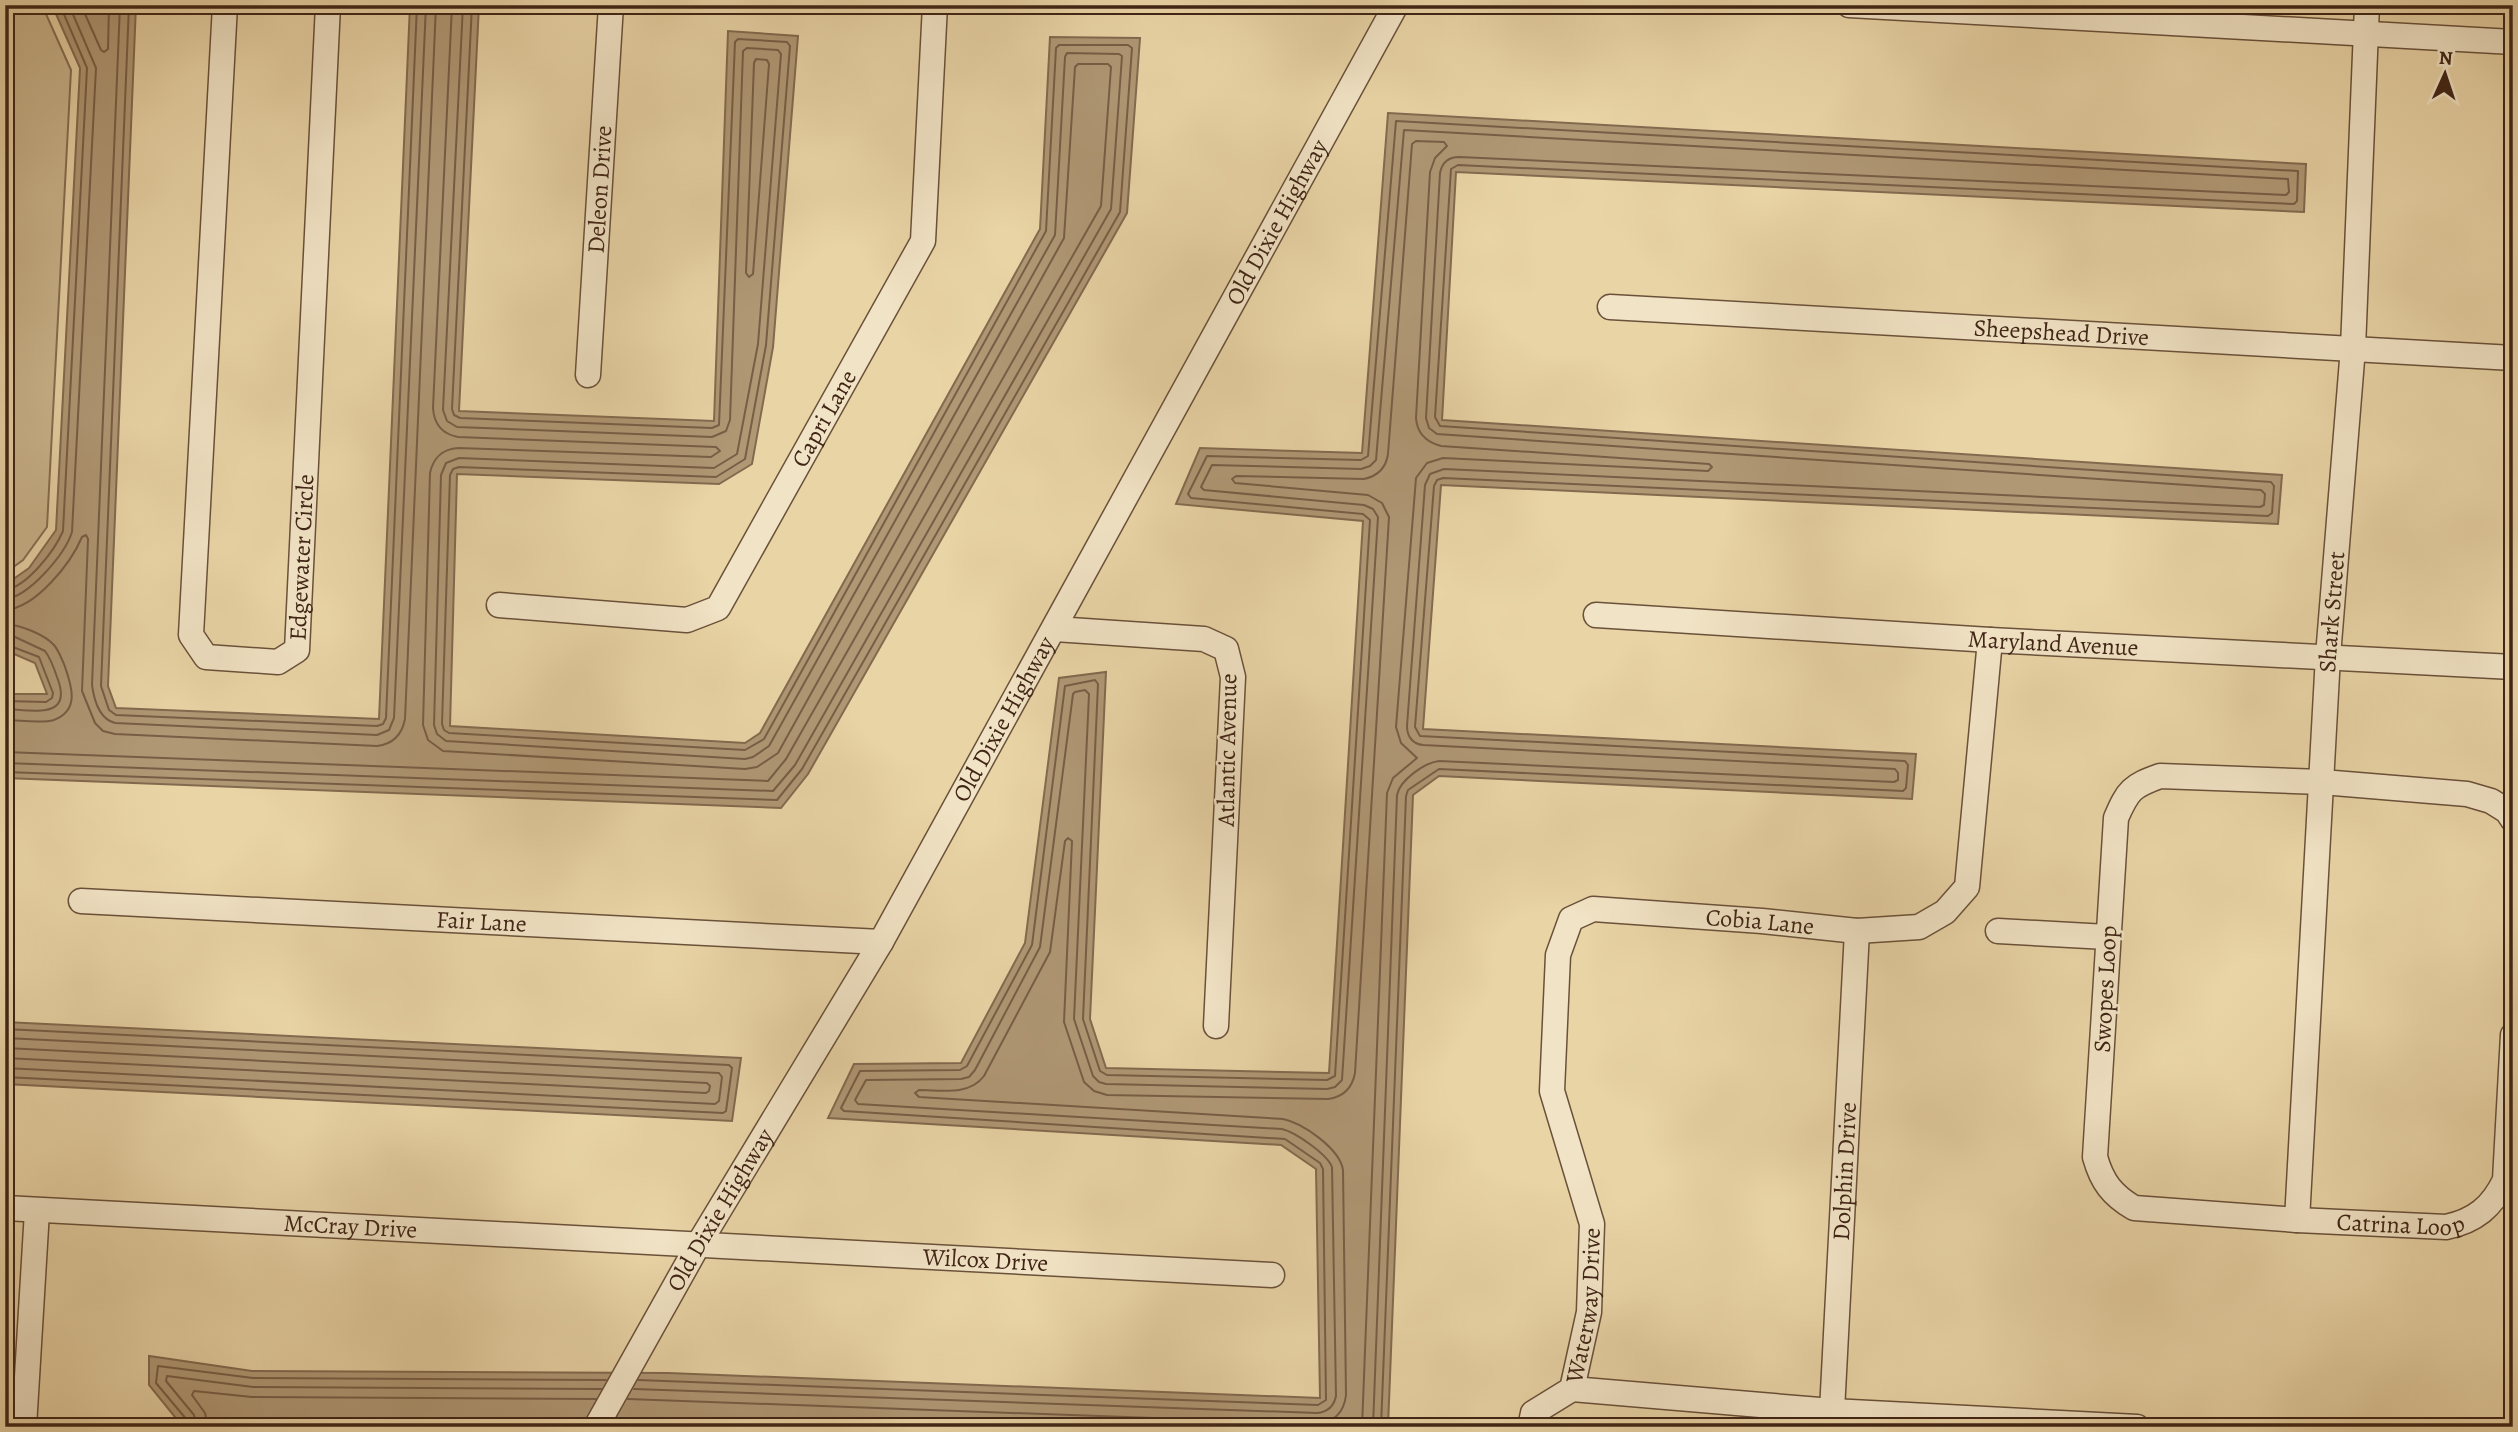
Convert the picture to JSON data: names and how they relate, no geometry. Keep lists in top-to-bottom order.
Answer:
{
  "streets": {
    "street": [
      "Deleon Drive",
      "Old Dixie Highway",
      "Sheepshead Drive",
      "Capri Lane",
      "Edgewater Circle",
      "Shark Street",
      "Maryland Avenue",
      "Atlantic Avenue",
      "Fair Lane",
      "Cobia Lane",
      "Swopes Loop",
      "Dolphin Drive",
      "Catrina Loop",
      "McCray Drive",
      "Wilcox Drive",
      "Waterway Drive"
    ]
  },
  "crossings": [
    ["Old Dixie Highway", "Atlantic Avenue"],
    ["Old Dixie Highway", "Fair Lane"],
    ["Old Dixie Highway", "McCray Drive"],
    ["Old Dixie Highway", "Wilcox Drive"],
    ["Sheepshead Drive", "Shark Street"],
    ["Shark Street", "Maryland Avenue"],
    ["Shark Street", "Swopes Loop"],
    ["Shark Street", "Catrina Loop"],
    ["Maryland Avenue", "Cobia Lane"],
    ["Cobia Lane", "Dolphin Drive"],
    ["Cobia Lane", "Waterway Drive"],
    ["Swopes Loop", "Catrina Loop"],
    ["McCray Drive", "Wilcox Drive"]
  ],
  "north": "top"
}
